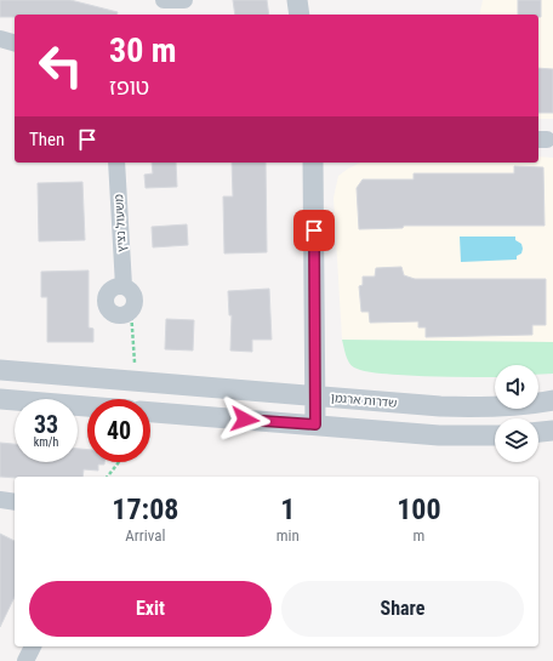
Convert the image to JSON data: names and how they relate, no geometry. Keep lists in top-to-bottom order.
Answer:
{
  "streets": {
    "street": ["משעול נציץ", "שדרות ארגמן"]
  },
  "page": {
    "turn": ["30 m", "טופז"],
    "then": "Then",
    "speed": "33 km/h",
    "limit": "40",
    "eta": [
      "17:08",
      "Arrival",
      "1",
      "min",
      "100",
      "m"
    ],
    "buttons": ["Exit", "Share"]
  }
}
